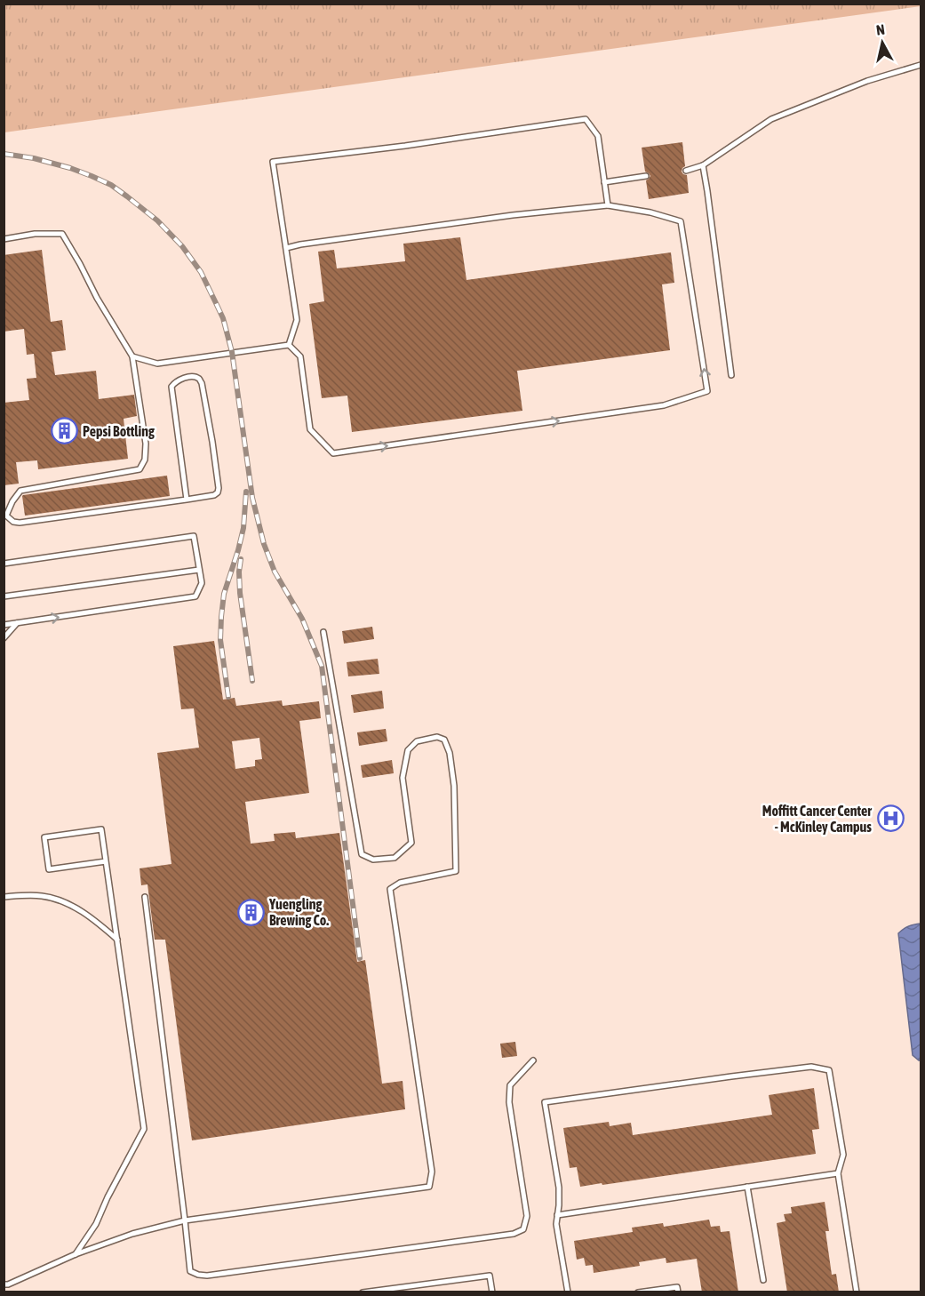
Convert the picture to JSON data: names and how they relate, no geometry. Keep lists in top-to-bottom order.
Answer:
{
  "places": {
    "building": ["Pepsi Bottling", "Yuengling Brewing Co."],
    "hospital": ["Moffitt Cancer Center - McKinley Campus"]
  },
  "north": "top"
}
